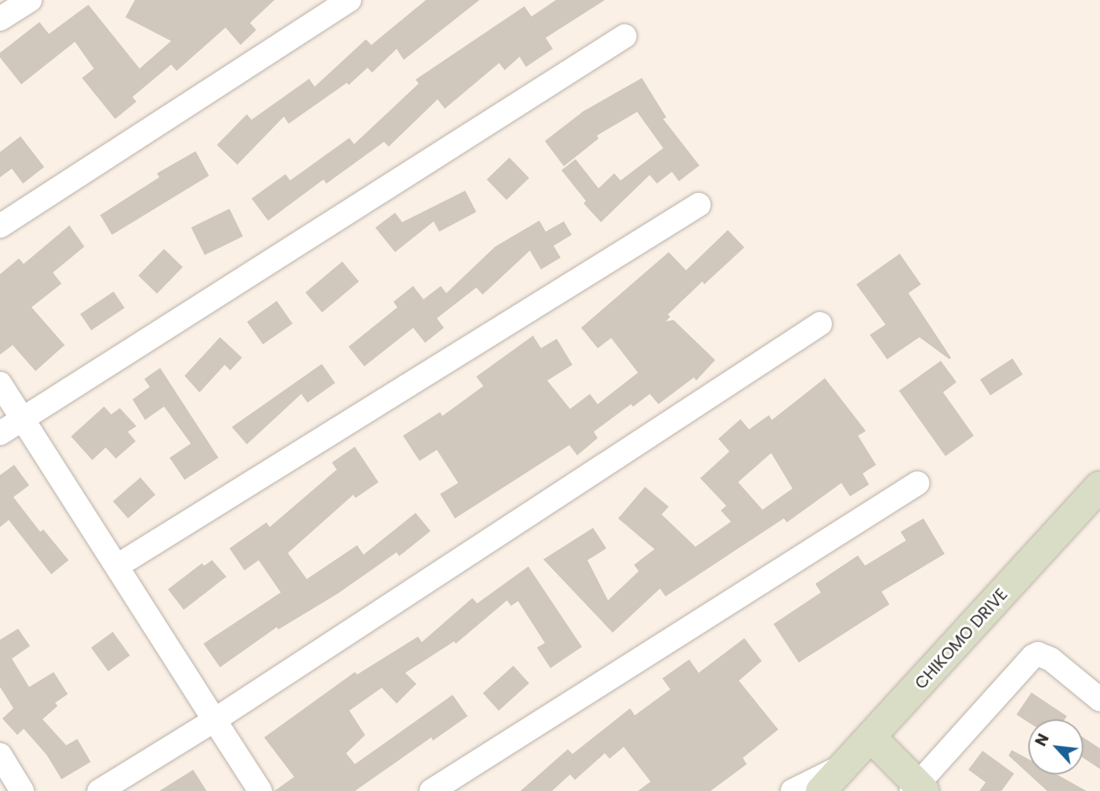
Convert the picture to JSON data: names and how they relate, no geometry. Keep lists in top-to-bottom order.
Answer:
{
  "streets": {
    "street": ["CHIKOMO DRIVE"]
  },
  "north": "top left"
}
